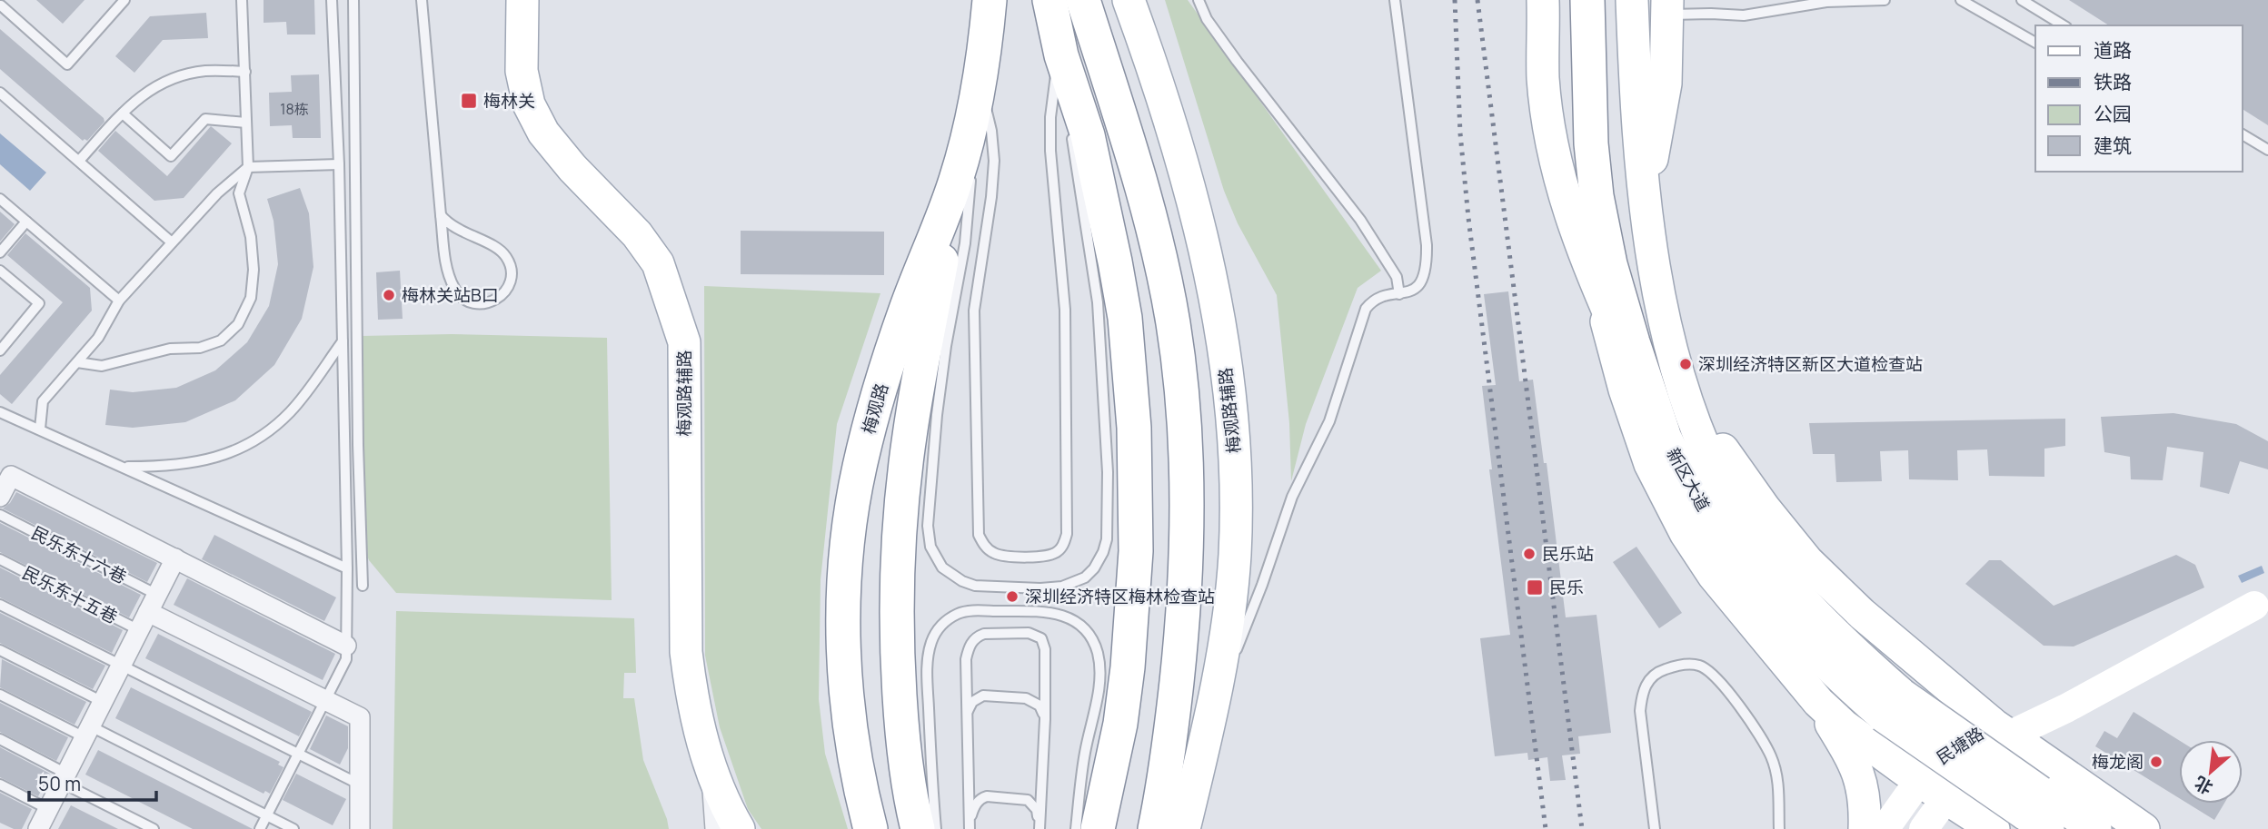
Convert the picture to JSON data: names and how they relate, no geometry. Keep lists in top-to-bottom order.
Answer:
{
  "streets": {
    "highway": ["梅观路"],
    "main road": ["梅观路辅路", "新区大道", "民塘路"],
    "lane": ["民乐东十六巷", "民乐东十五巷"]
  },
  "places": {
    "transit": ["梅林关", "民乐"],
    "other": [
      "梅林关站B口",
      "深圳经济特区新区大道检查站",
      "民乐站",
      "深圳经济特区梅林检查站",
      "梅龙阁"
    ]
  },
  "house_numbers": ["18栋"],
  "legend": [
    "道路",
    "铁路",
    "公园",
    "建筑"
  ],
  "scale_bar": "50 m",
  "north": "bottom left"
}
